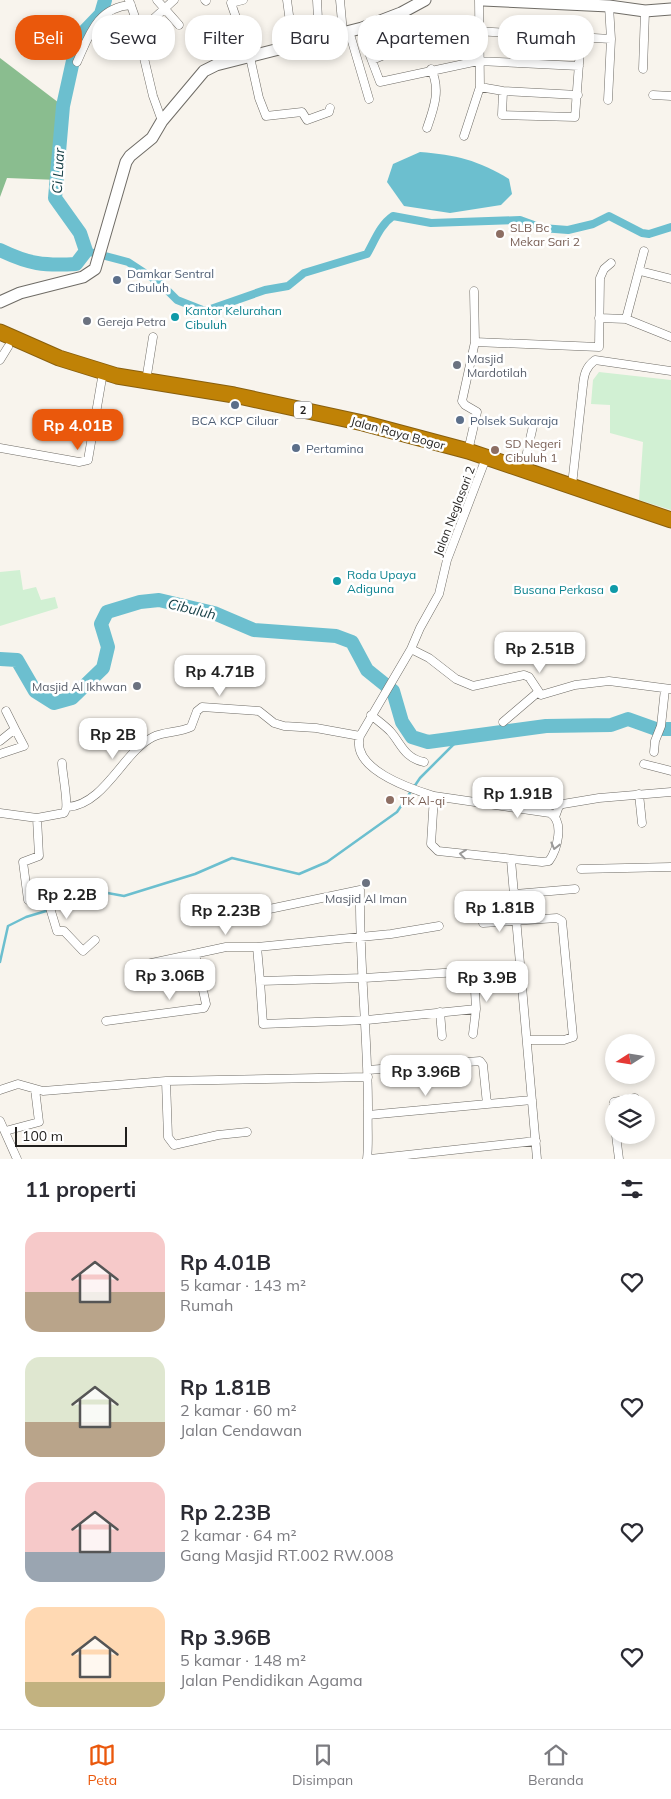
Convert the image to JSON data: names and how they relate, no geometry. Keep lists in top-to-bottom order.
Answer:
{
  "streets": {
    "highway": ["2", "Jalan Raya Bogor"],
    "street": ["Jalan Neglasari 2"]
  },
  "crossings": [
    ["Jalan Raya Bogor", "Jalan Neglasari 2"]
  ],
  "water": ["Ci Luar", "Cibuluh"],
  "places": [
    "SLB Bc Mekar Sari 2",
    "Damkar Sentral Cibuluh",
    "Kantor Kelurahan Cibuluh",
    "Gereja Petra",
    "Masjid Mardotilah",
    "BCA KCP Ciluar",
    "Polsek Sukaraja",
    "Pertamina",
    "SD Negeri Cibuluh 1",
    "Roda Upaya Adiguna",
    "Busana Perkasa",
    "Masjid Al Ikhwan",
    "TK Al-qi",
    "Masjid Al Iman"
  ],
  "scale_bar": "100 m",
  "north": "left",
  "page": {
    "chip": [
      "Beli",
      "Sewa",
      "Filter",
      "Baru",
      "Apartemen",
      "Rumah"
    ],
    "price": [
      "Rp 4.01B",
      "Rp 2.51B",
      "Rp 4.71B",
      "Rp 2B",
      "Rp 1.91B",
      "Rp 2.2B",
      "Rp 1.81B",
      "Rp 2.23B",
      "Rp 3.06B",
      "Rp 3.9B",
      "Rp 3.96B"
    ],
    "scale": "100 m",
    "heading": "11 properti",
    "list": [
      {
        "name": "Rp 4.01B",
        "note": "5 kamar · 143 m² · Rumah"
      },
      {
        "name": "Rp 1.81B",
        "note": "2 kamar · 60 m² · Jalan Cendawan"
      },
      {
        "name": "Rp 2.23B",
        "note": "2 kamar · 64 m² · Gang Masjid RT.002 RW.008"
      },
      {
        "name": "Rp 3.96B",
        "note": "5 kamar · 148 m² · Jalan Pendidikan Agama"
      }
    ],
    "tabs": ["Peta", "Disimpan", "Beranda"]
  }
}
